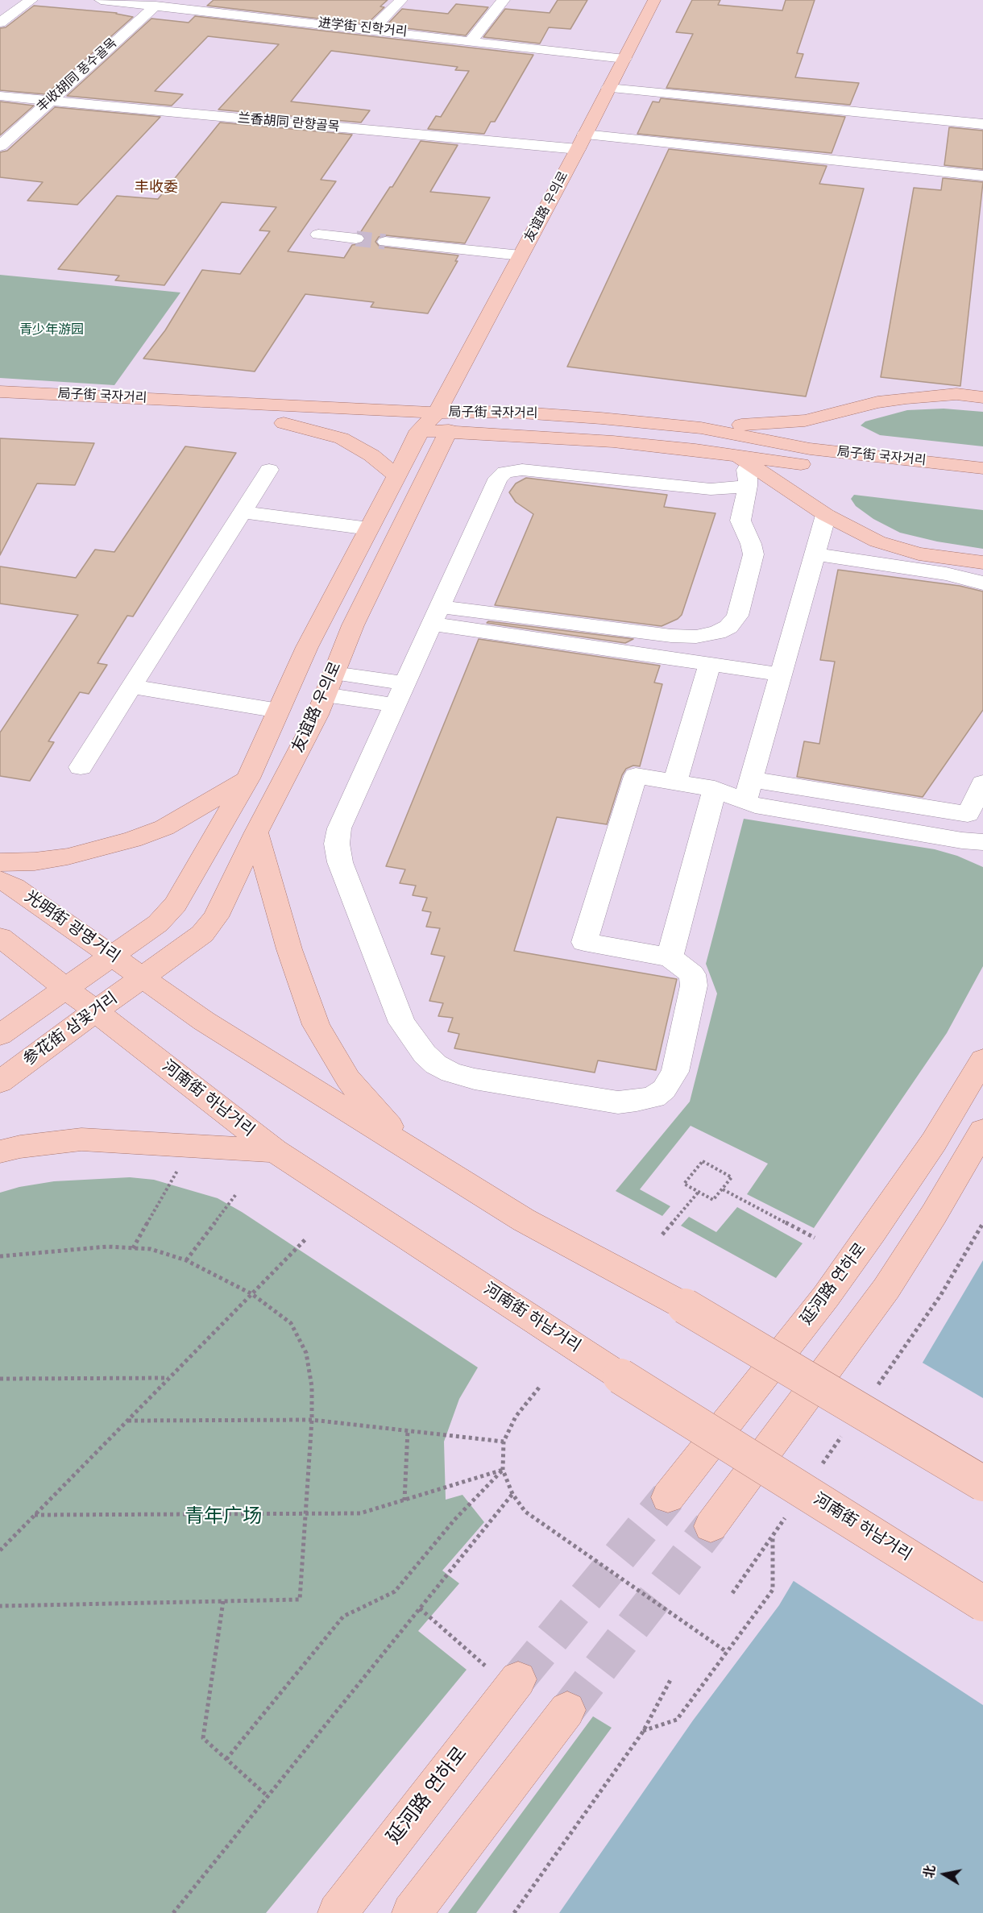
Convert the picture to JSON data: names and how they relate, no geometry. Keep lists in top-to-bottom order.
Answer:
{
  "streets": {
    "main road": [
      "友谊路 우의로",
      "局子街 국자거리",
      "光明街 광명거리",
      "参花街 삼꽃거리",
      "河南街 하남거리",
      "延河路 연하로"
    ],
    "street": ["进学街 진학거리", "丰收胡同 풍수골목", "兰香胡同 란향골목"]
  },
  "crossings": [
    ["进学街 진학거리", "丰收胡同 풍수골목"],
    ["进学街 진학거리", "友谊路 우의로"],
    ["丰收胡同 풍수골목", "兰香胡同 란향골목"],
    ["兰香胡同 란향골목", "友谊路 우의로"],
    ["友谊路 우의로", "局子街 국자거리"],
    ["友谊路 우의로", "光明街 광명거리"],
    ["友谊路 우의로", "参花街 삼꽃거리"],
    ["光明街 광명거리", "参花街 삼꽃거리"],
    ["参花街 삼꽃거리", "河南街 하남거리"]
  ],
  "districts": ["丰收委"],
  "parks": ["青少年游园", "青年广场"],
  "north": "left"
}
